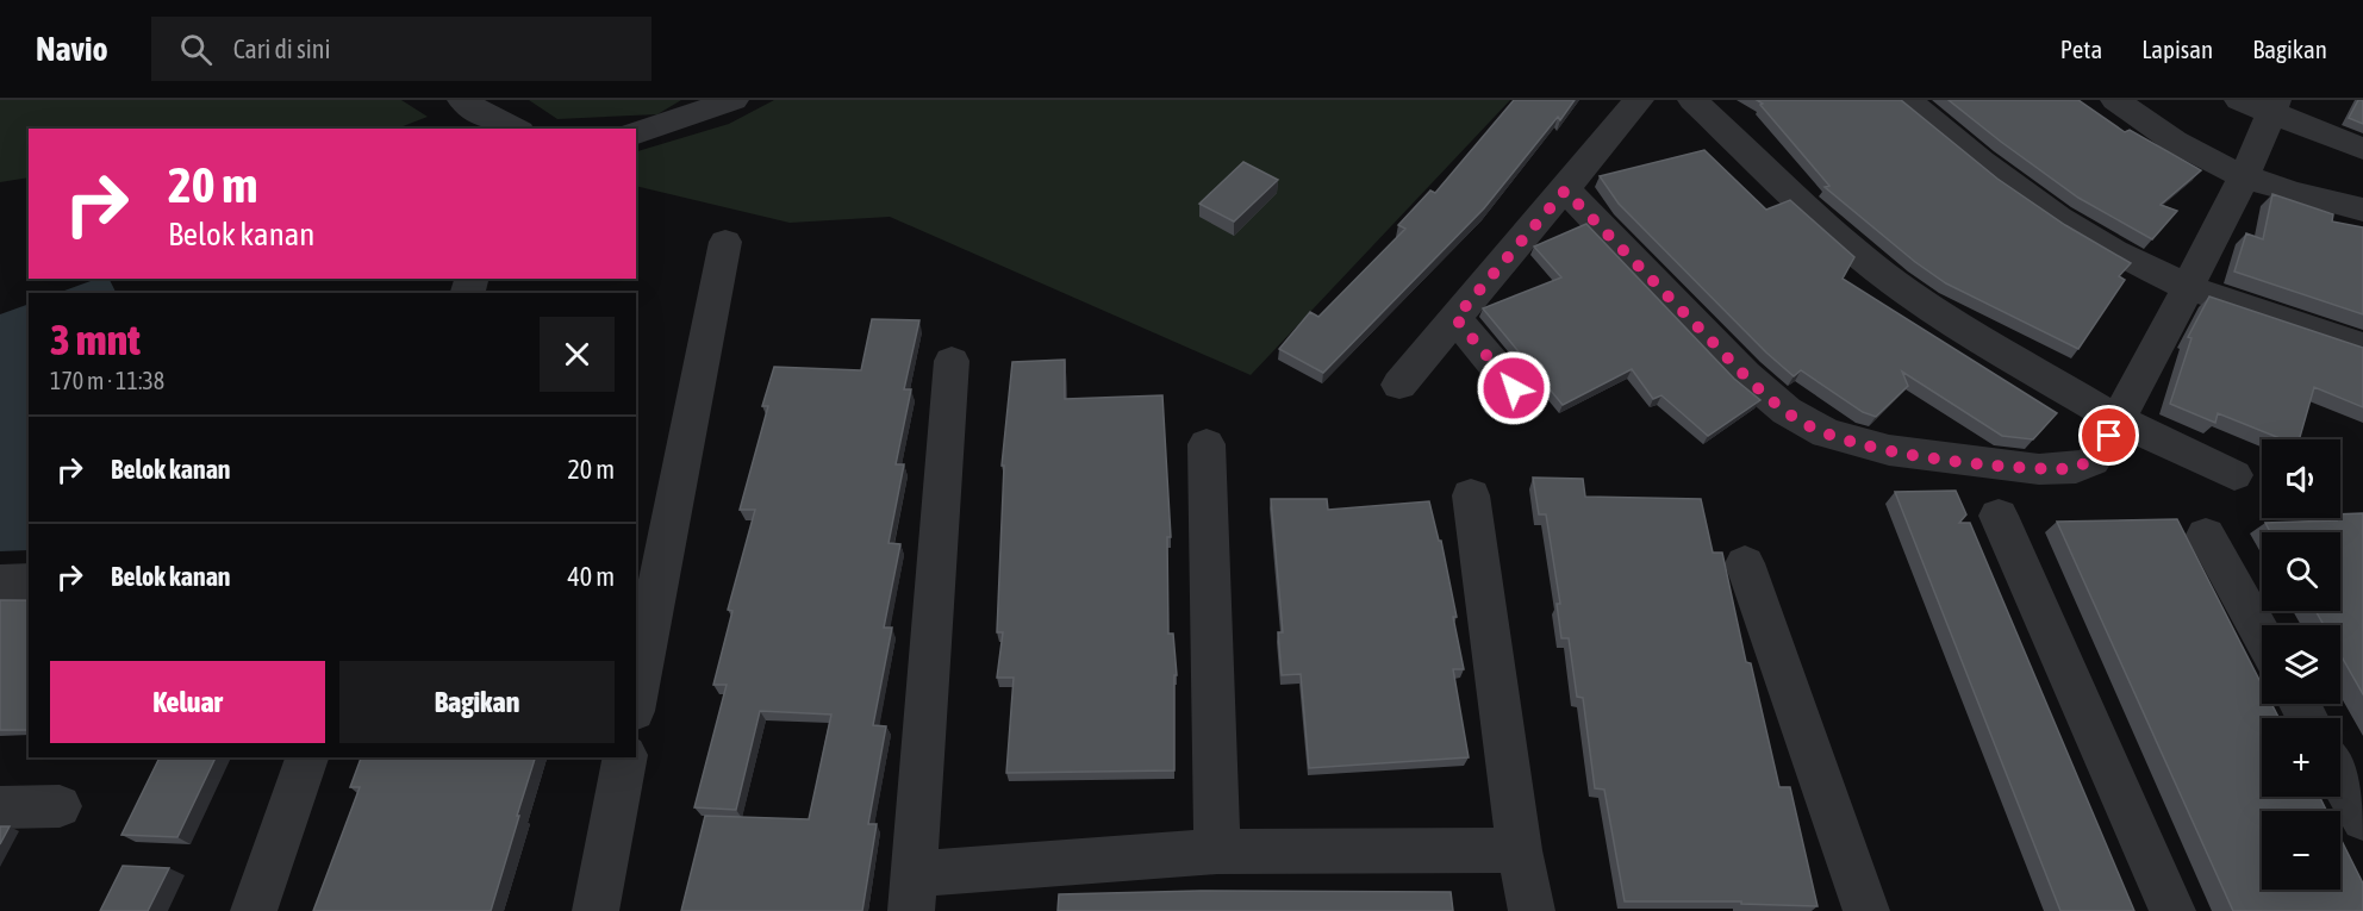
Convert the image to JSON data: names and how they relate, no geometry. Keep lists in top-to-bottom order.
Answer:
{
  "page": {
    "header": "Navio",
    "search": "Cari di sini",
    "nav": ["Peta", "Lapisan", "Bagikan"],
    "turn": ["20 m", "Belok kanan"],
    "heading": ["3 mnt", "170 m · 11:38"],
    "list": [
      {
        "name": "Belok kanan",
        "value": "20 m"
      },
      {
        "name": "Belok kanan",
        "value": "40 m"
      }
    ],
    "map_buttons": ["+", "−"],
    "buttons": ["Keluar", "Bagikan"]
  }
}
